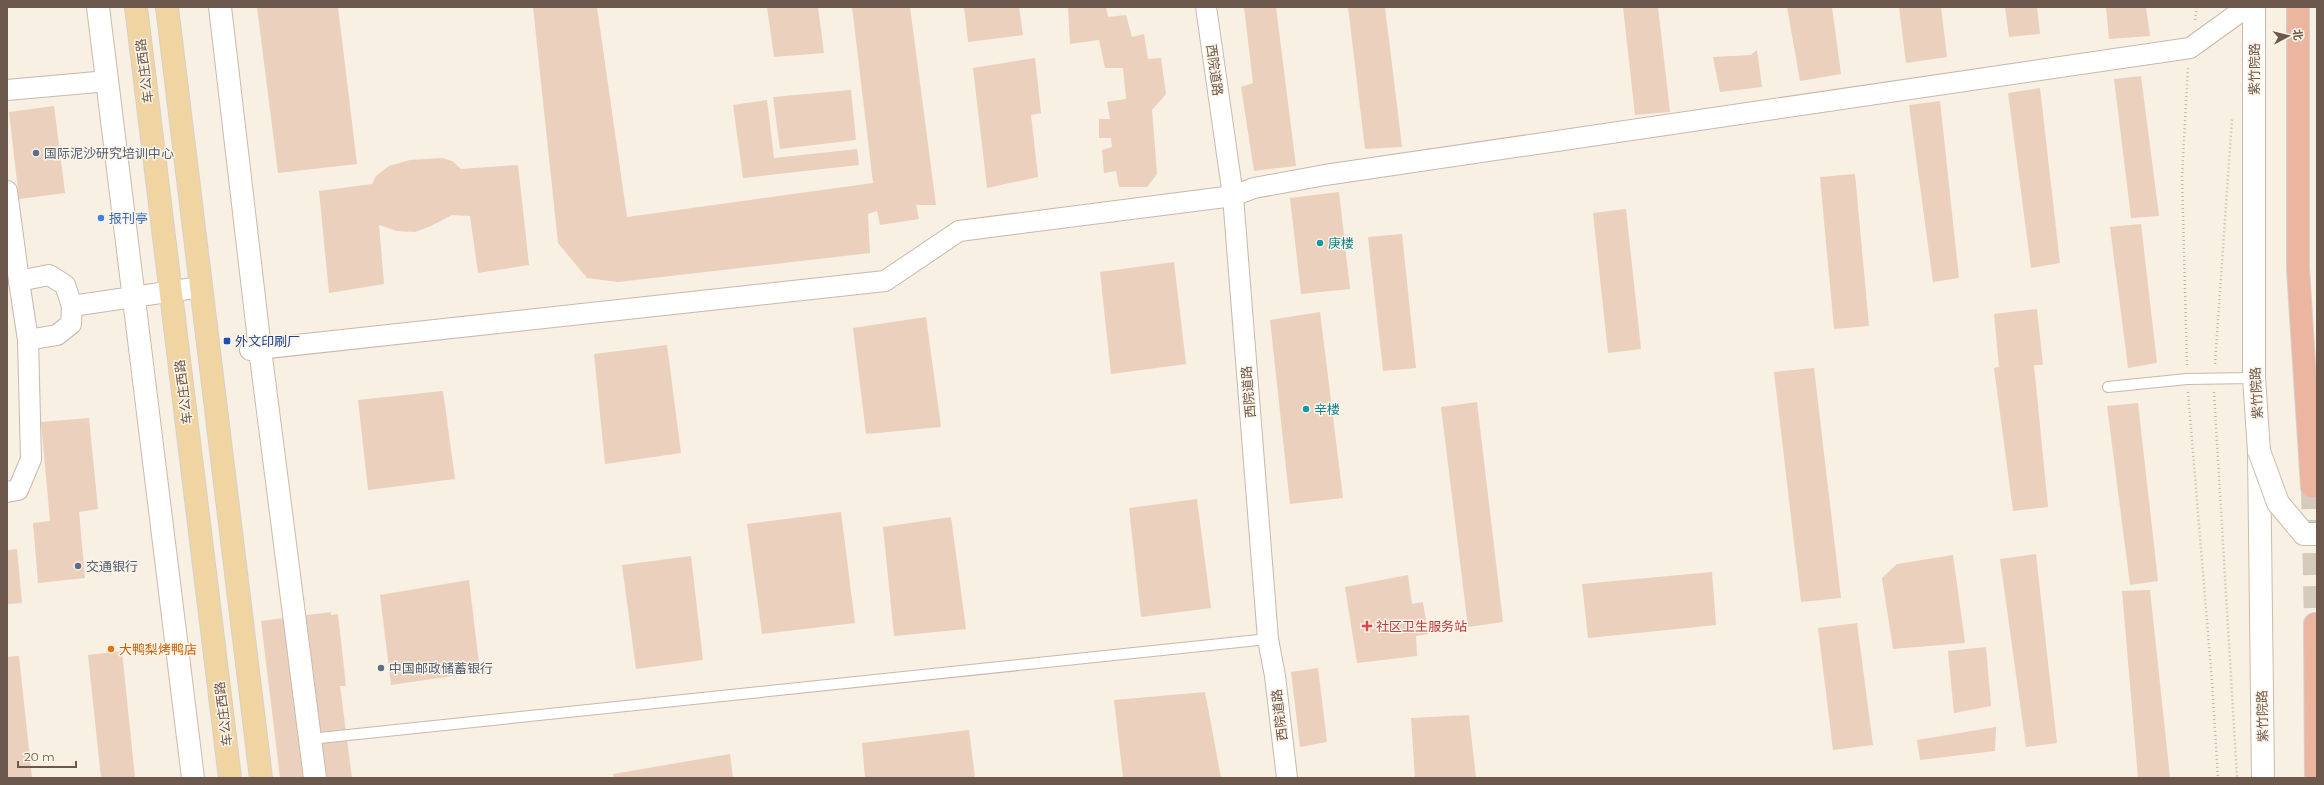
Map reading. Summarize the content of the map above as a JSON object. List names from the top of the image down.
{
  "streets": {
    "main road": ["车公庄西路"],
    "street": ["紫竹院路", "西院道路"]
  },
  "places": {
    "other": [
      "国际泥沙研究培训中心",
      "报刊亭",
      "庚楼",
      "辛楼",
      "交通银行",
      "大鸭梨烤鸭店",
      "中国邮政储蓄银行"
    ],
    "transit": ["外文印刷厂"],
    "health": ["社区卫生服务站"]
  },
  "scale_bar": "20 m",
  "north": "right"
}
